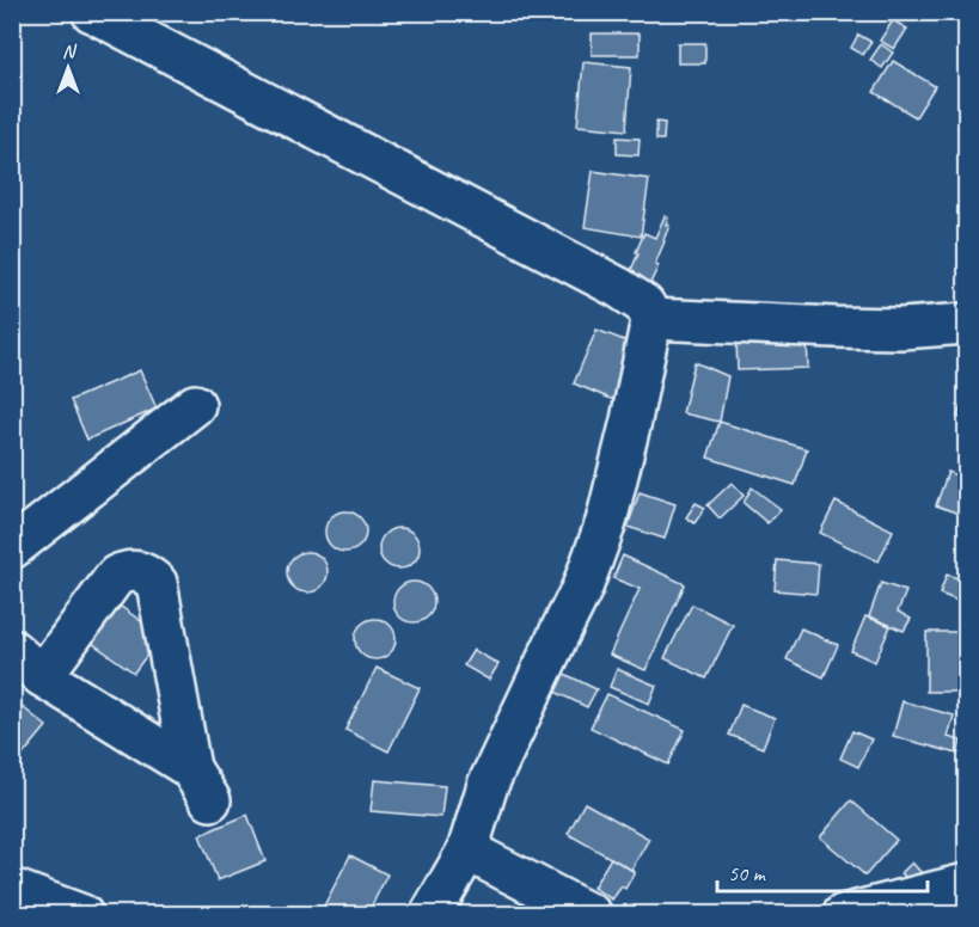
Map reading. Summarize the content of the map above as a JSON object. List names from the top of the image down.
{
  "scale_bar": "50 m",
  "north": "top"
}
